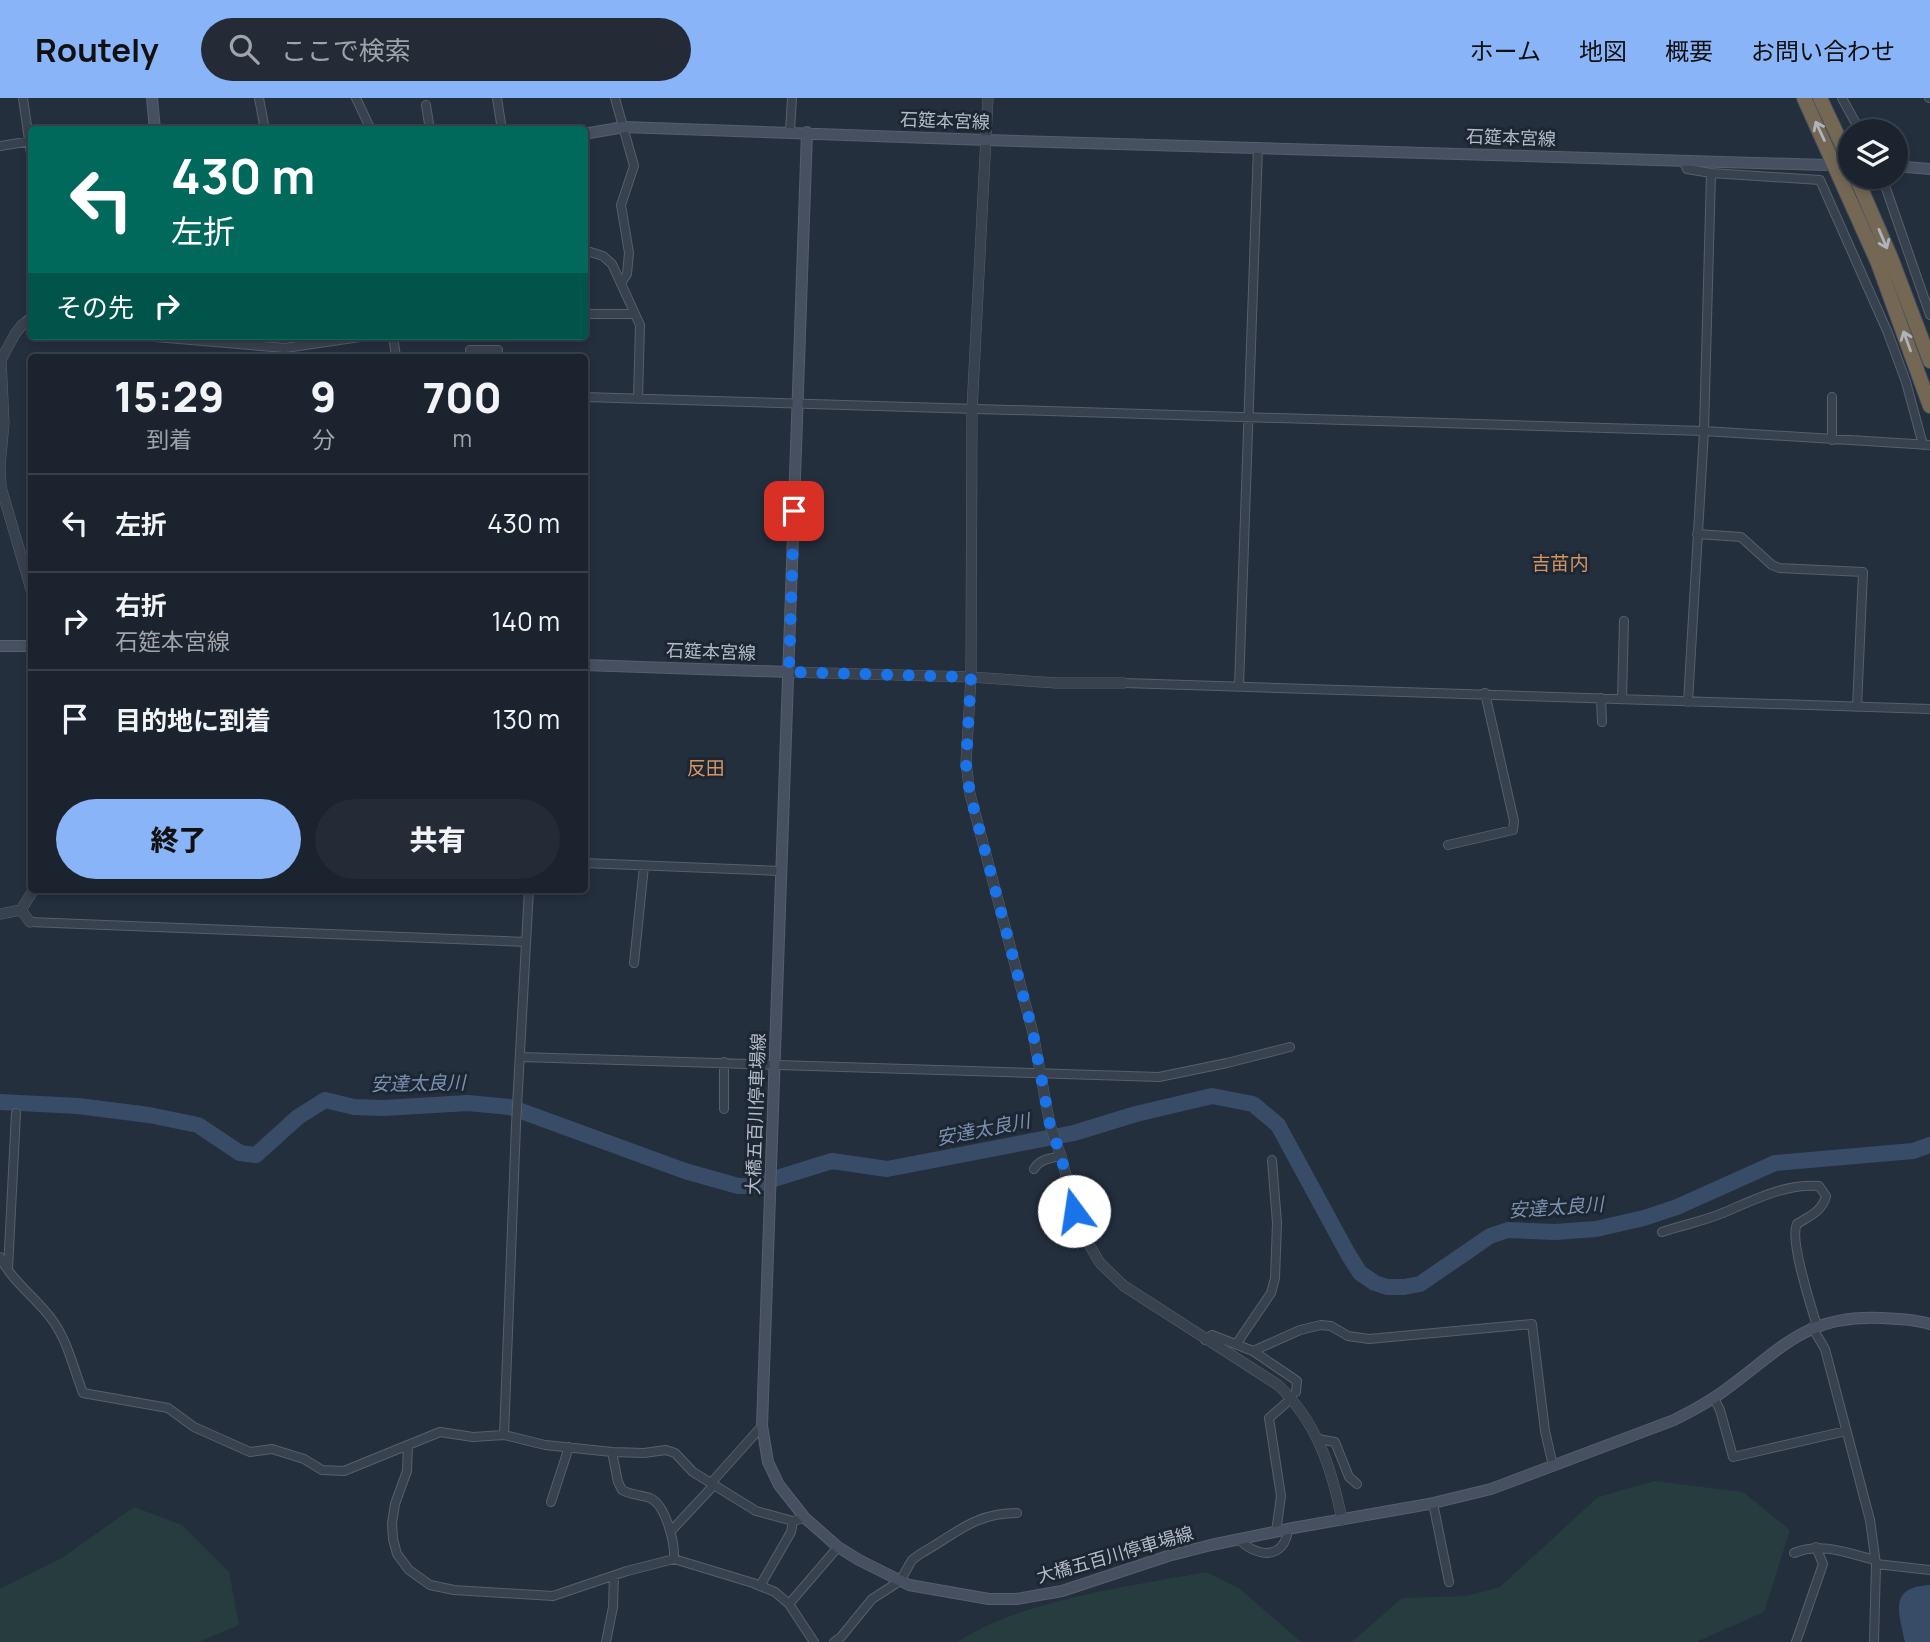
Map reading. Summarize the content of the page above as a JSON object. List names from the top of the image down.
{
  "streets": {
    "main road": ["石筵本宮線", "大橋五百川停車場線"]
  },
  "crossings": [
    ["石筵本宮線", "大橋五百川停車場線"]
  ],
  "districts": ["吉苗内", "反田"],
  "water": ["安達太良川"],
  "page": {
    "header": "Routely",
    "search": "ここで検索",
    "nav": [
      "ホーム",
      "地図",
      "概要",
      "お問い合わせ"
    ],
    "turn": ["430 m", "左折"],
    "then": "その先",
    "eta": [
      "15:29",
      "到着",
      "9",
      "分",
      "700",
      "m"
    ],
    "list": [
      {
        "name": "左折",
        "value": "430 m"
      },
      {
        "name": "右折",
        "note": "石筵本宮線",
        "value": "140 m"
      },
      {
        "name": "目的地に到着",
        "value": "130 m"
      }
    ],
    "buttons": ["終了", "共有"]
  }
}
